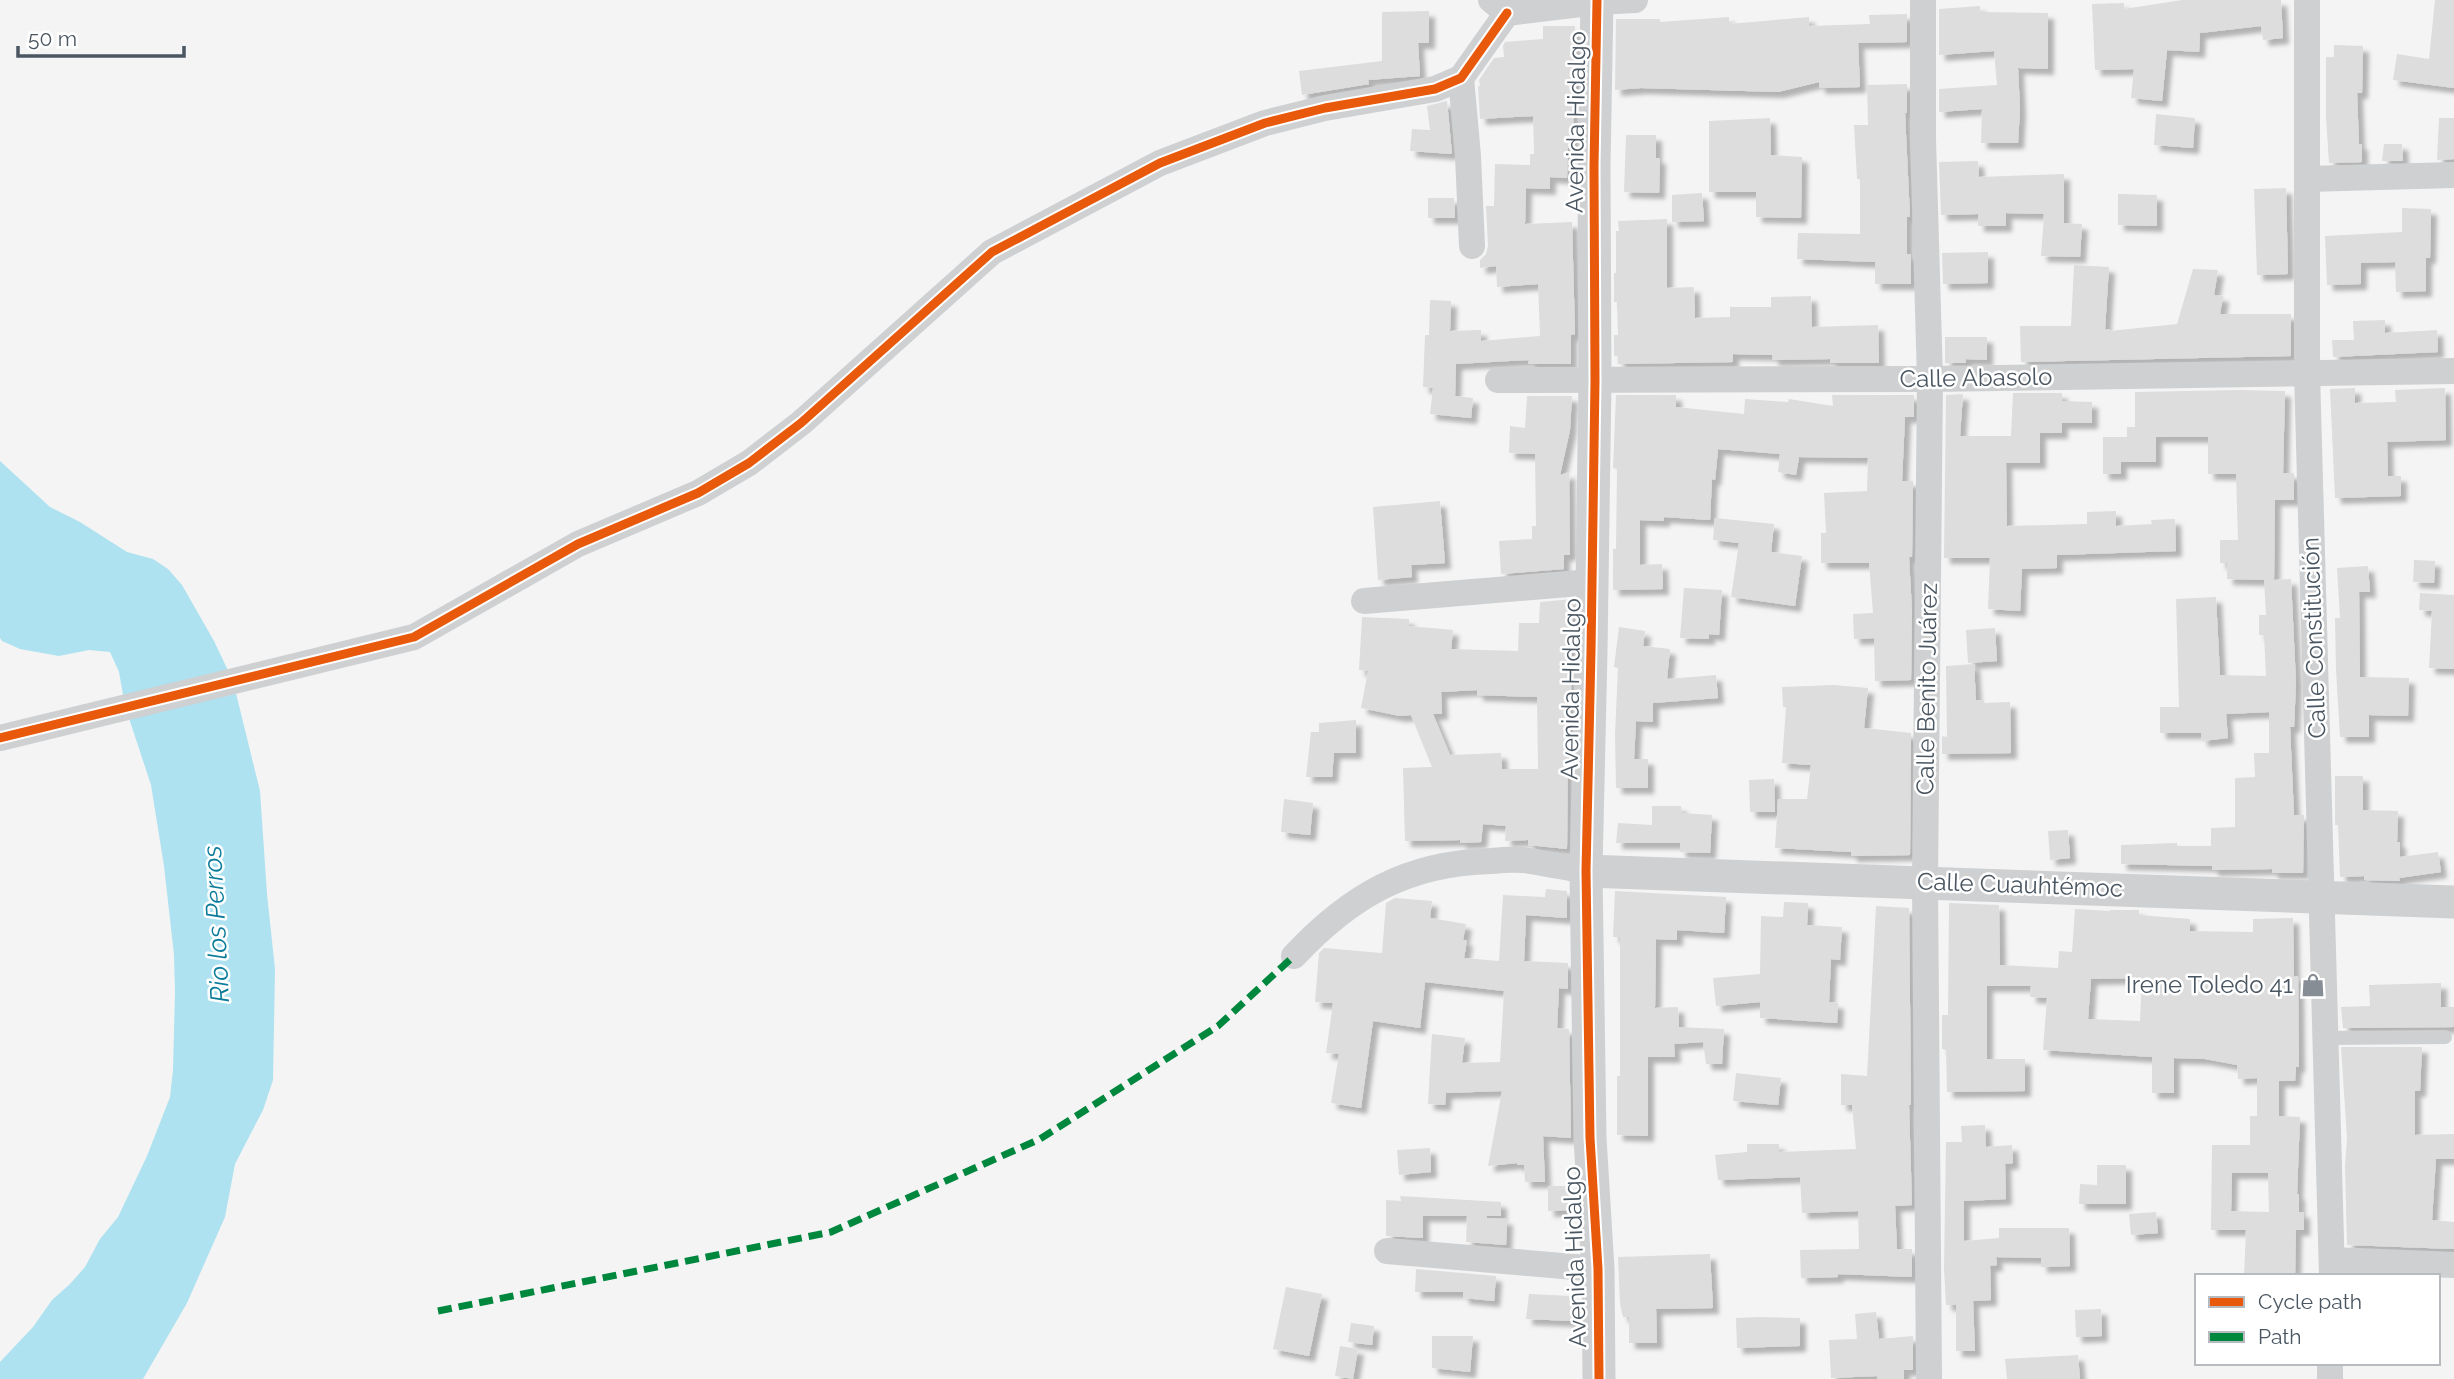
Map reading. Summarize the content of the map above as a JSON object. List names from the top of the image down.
{
  "streets": {
    "street": [
      "Avenida Hidalgo",
      "Calle Abasolo",
      "Calle Constitución",
      "Calle Benito Juárez",
      "Calle Cuauhtémoc"
    ]
  },
  "crossings": [
    ["Avenida Hidalgo", "Calle Abasolo"],
    ["Avenida Hidalgo", "Calle Cuauhtémoc"],
    ["Calle Abasolo", "Calle Constitución"],
    ["Calle Abasolo", "Calle Benito Juárez"],
    ["Calle Constitución", "Calle Cuauhtémoc"],
    ["Calle Benito Juárez", "Calle Cuauhtémoc"]
  ],
  "water": ["Rio los Perros"],
  "places": {
    "shop": ["Irene Toledo 41"]
  },
  "legend": ["Cycle path", "Path"],
  "scale_bar": "50 m"
}
